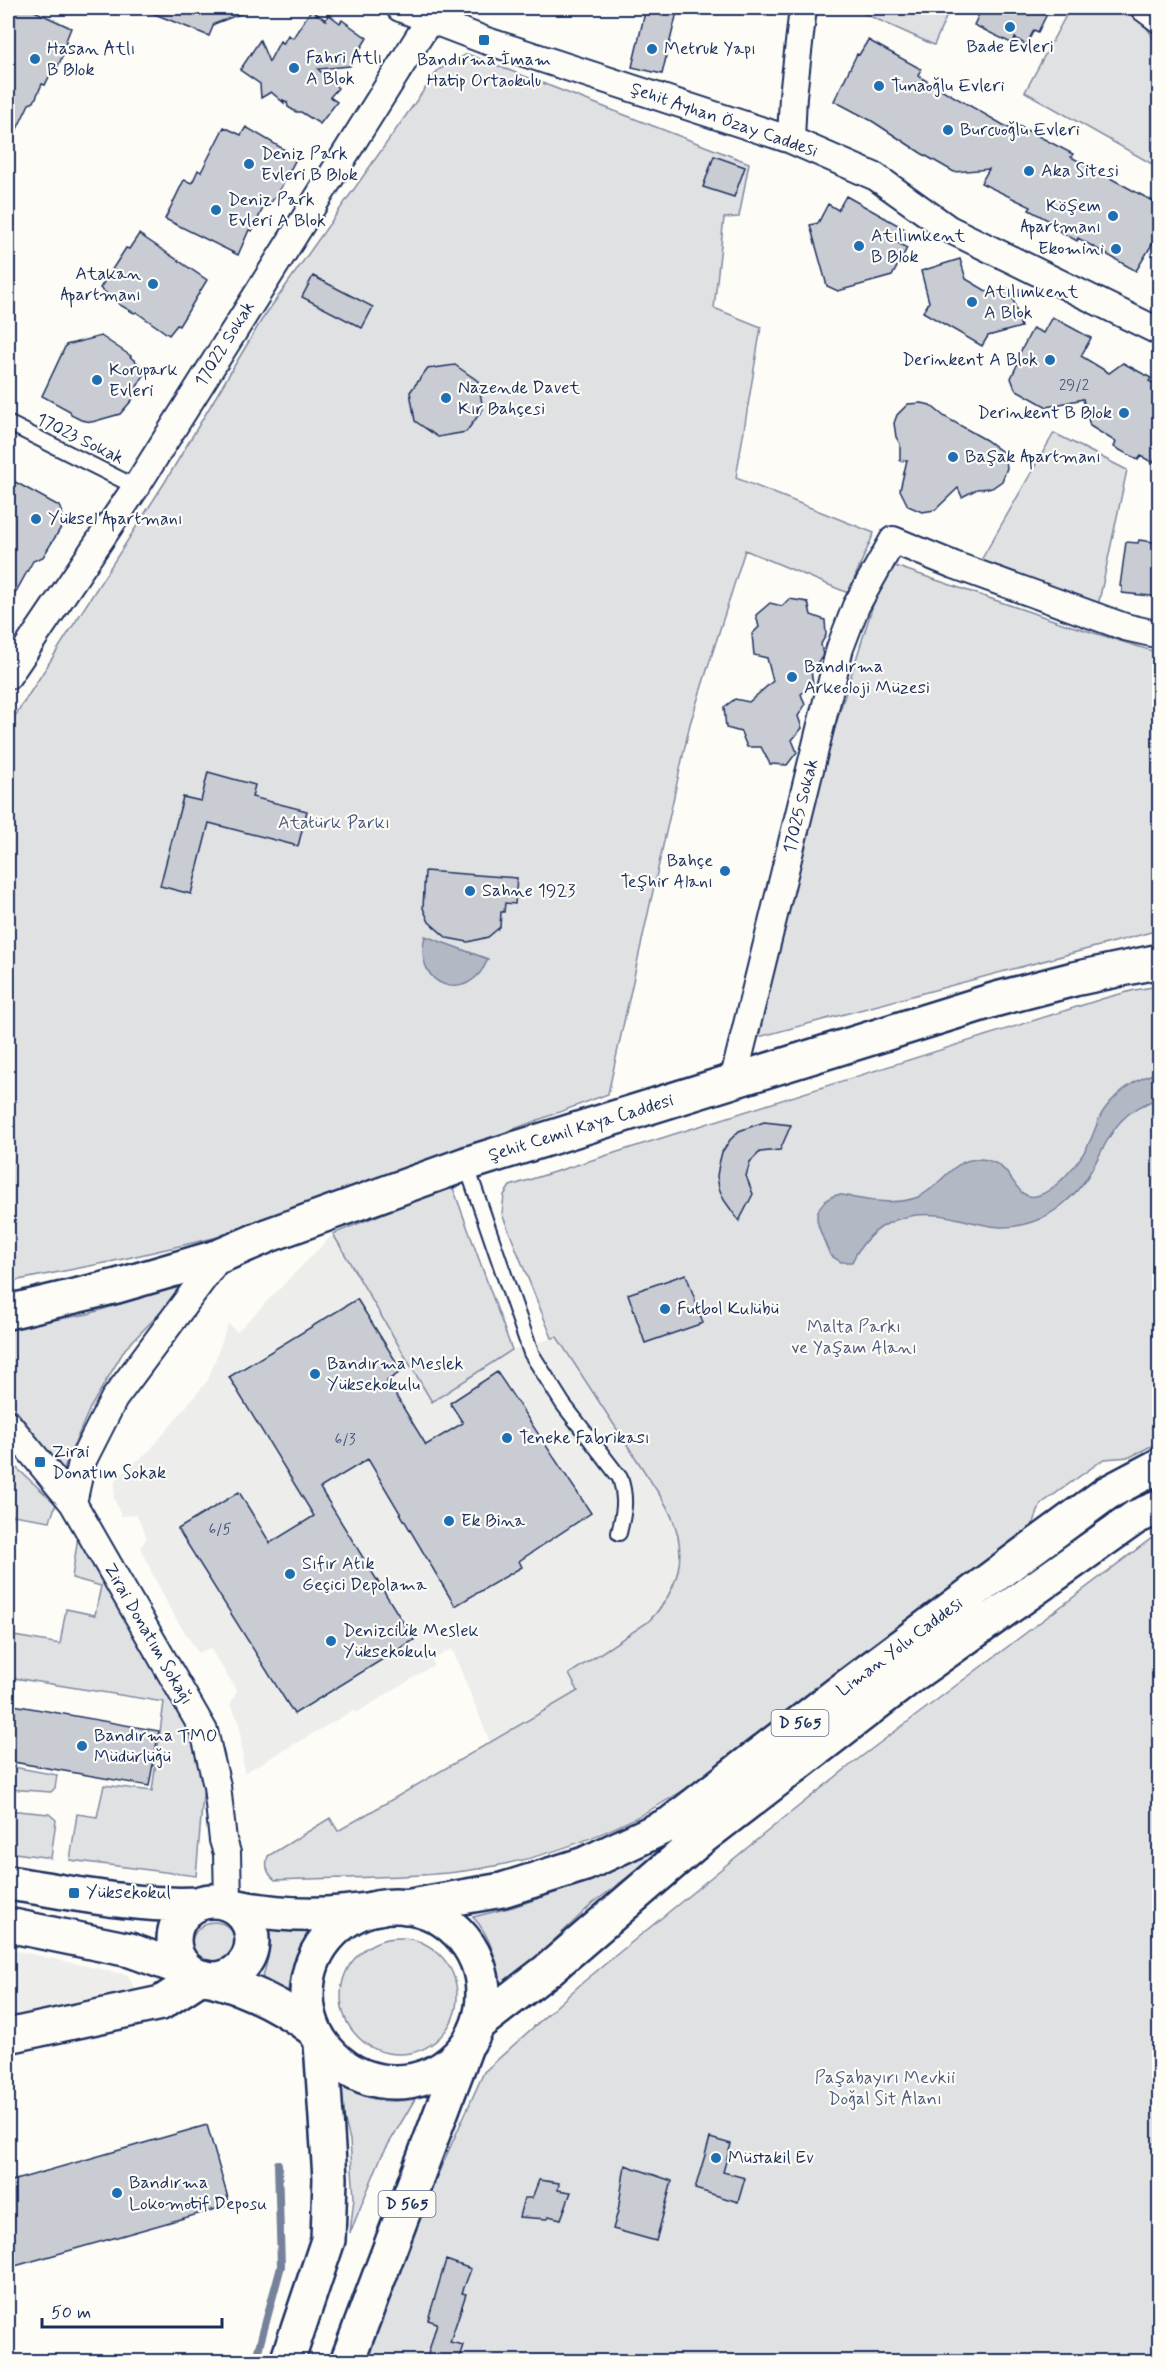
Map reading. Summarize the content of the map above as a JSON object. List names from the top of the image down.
{
  "streets": {
    "main road": ["Şehit Cemil Kaya Caddesi", "Liman Yolu Caddesi", "D 565"],
    "street": [
      "Şehit Ayhan Özay Caddesi",
      "17022 Sokak",
      "17025 Sokak",
      "Zirai Donatım Sokağı"
    ],
    "lane": ["17023 Sokak"]
  },
  "crossings": [
    ["Şehit Ayhan Özay Caddesi", "17022 Sokak"],
    ["17022 Sokak", "17023 Sokak"],
    ["17025 Sokak", "Şehit Cemil Kaya Caddesi"],
    ["Liman Yolu Caddesi", "D 565"]
  ],
  "parks": ["Atatürk Parkı", "Malta Parkı ve Yaşam Alanı", "Paşabayırı Mevkii Doğal Sit Alanı"],
  "places": {
    "other": [
      "Bade Evleri",
      "Metruk Yapı",
      "Hasan Atlı B Blok",
      "Fahri Atlı A Blok",
      "Tunaoğlu Evleri",
      "Burcuoğlu Evleri",
      "Deniz Park Evleri B Blok",
      "Aka Sitesi",
      "Deniz Park Evleri A Blok",
      "Köşem Apartmanı",
      "Atılımkent B Blok",
      "Ekomini",
      "Atakan Apartmanı",
      "Atılımkent A Blok",
      "Derinkent A Blok",
      "Korupark Evleri",
      "Nazende Davet Kır Bahçesi",
      "Derinkent B Blok",
      "Başak Apartmanı",
      "Yüksel Apartmanı",
      "Bandırma Arkeoloji Müzesi",
      "Bahçe Teşhir Alanı",
      "Sahne 1923",
      "Futbol Kulübü",
      "Bandırma Meslek Yüksekokulu",
      "Teneke Fabrikası",
      "Ek Bina",
      "Sıfır Atık Geçici Depolama",
      "Denizcilik Meslek Yüksekokulu",
      "Bandırma TMO Müdürlüğü",
      "Müstakil Ev",
      "Bandırma Lokomotif Deposu"
    ],
    "transit": ["Bandırma İmam Hatip Ortaokulu", "Zirai Donatım Sokak", "Yüksekokul"]
  },
  "house_numbers": ["29/2", "6/3", "6/5"],
  "scale_bar": "50 m"
}
